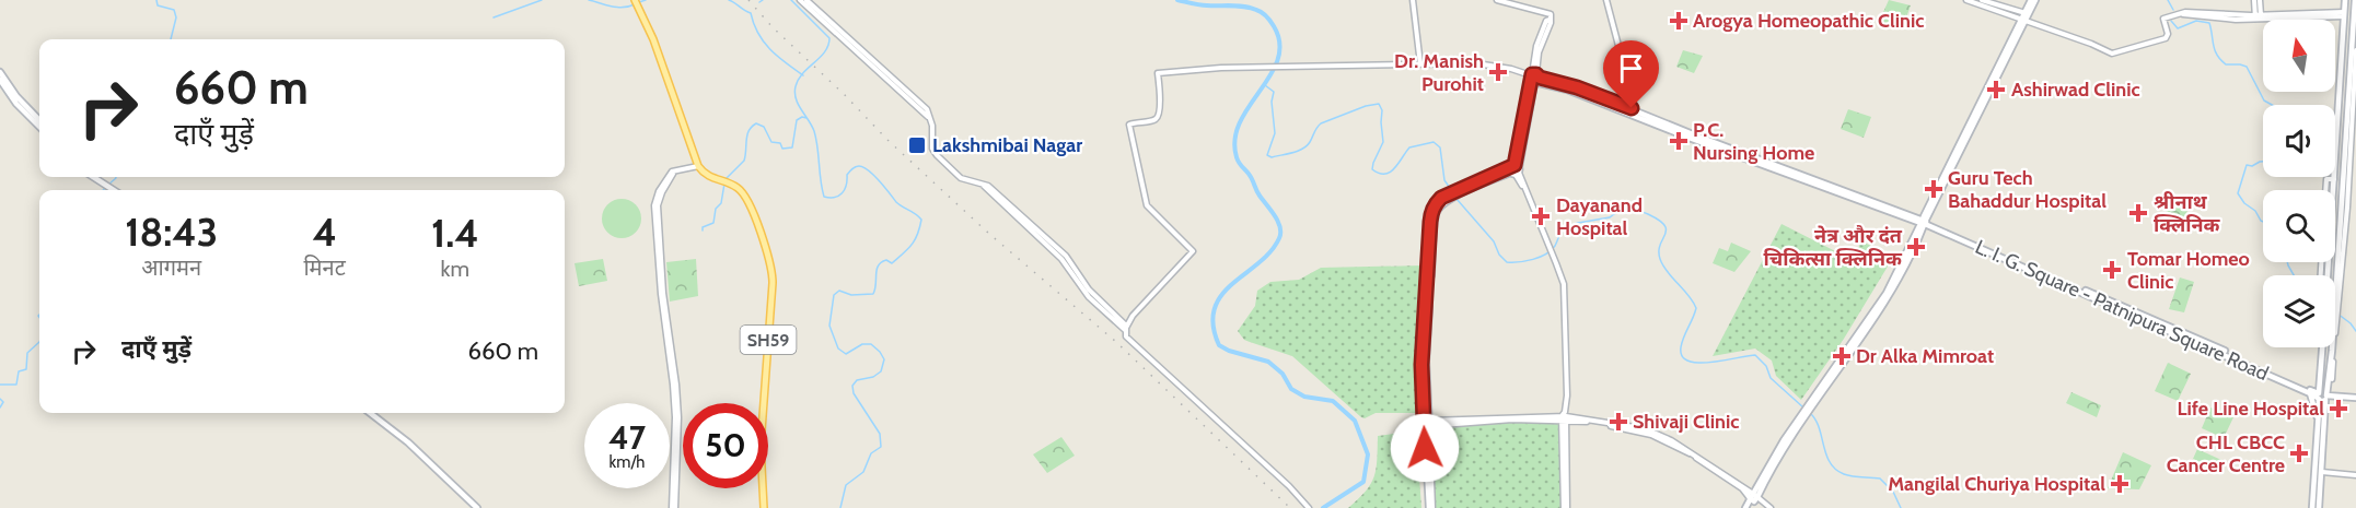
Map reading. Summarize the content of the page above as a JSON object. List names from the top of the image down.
{
  "streets": {
    "main road": ["L. I. G. Square - Patnipura Square Road", "SH59"]
  },
  "places": {
    "health": [
      "Arogya Homeopathic Clinic",
      "Dr. Manish Purohit",
      "Ashirwad Clinic",
      "P.C. Nursing Home",
      "Guru Tech Bahaddur Hospital",
      "श्रीनाथ क्लिनिक",
      "Dayanand Hospital",
      "नेत्र और दंत चिकित्सा क्लिनिक",
      "Tomar Homeo Clinic",
      "Dr Alka Mimroat",
      "Life Line Hospital",
      "Shivaji Clinic",
      "CHL CBCC Cancer Centre",
      "Mangilal Churiya Hospital"
    ],
    "transit": ["Lakshmibai Nagar"]
  },
  "north": "top",
  "page": {
    "turn": ["660 m", "दाएँ मुड़ें"],
    "eta": [
      "18:43",
      "आगमन",
      "4",
      "मिनट",
      "1.4",
      "km"
    ],
    "list": [
      {
        "name": "दाएँ मुड़ें",
        "value": "660 m"
      }
    ],
    "speed": "47 km/h",
    "limit": "50"
  }
}
